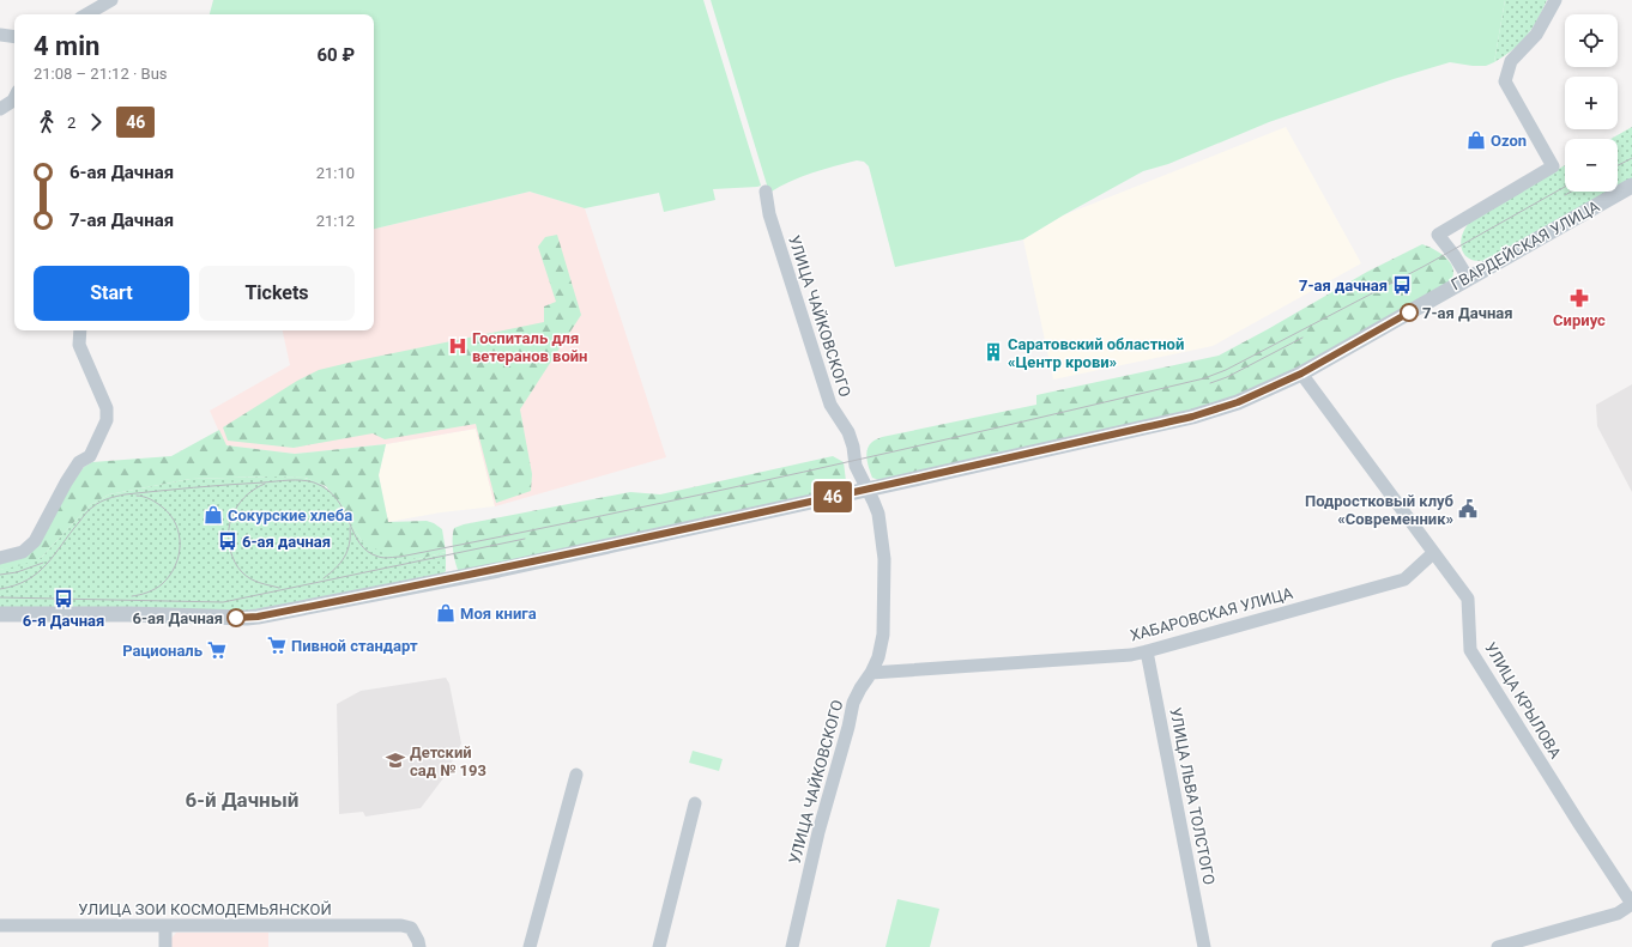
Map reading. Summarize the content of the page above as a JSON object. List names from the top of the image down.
{
  "streets": {
    "street": [
      "ГВАРДЕЙСКАЯ УЛИЦА",
      "УЛИЦА ЧАЙКОВСКОГО",
      "ХАБАРОВСКАЯ УЛИЦА",
      "УЛИЦА КРЫЛОВА",
      "УЛИЦА ЛЬВА ТОЛСТОГО",
      "УЛИЦА ЗОИ КОСМОДЕМЬЯНСКОЙ"
    ]
  },
  "crossings": [
    ["ГВАРДЕЙСКАЯ УЛИЦА", "УЛИЦА ЧАЙКОВСКОГО"],
    ["ГВАРДЕЙСКАЯ УЛИЦА", "УЛИЦА КРЫЛОВА"],
    ["УЛИЦА ЧАЙКОВСКОГО", "ХАБАРОВСКАЯ УЛИЦА"],
    ["ХАБАРОВСКАЯ УЛИЦА", "УЛИЦА КРЫЛОВА"],
    ["ХАБАРОВСКАЯ УЛИЦА", "УЛИЦА ЛЬВА ТОЛСТОГО"]
  ],
  "districts": ["6-й Дачный"],
  "places": {
    "shop": ["Ozon", "Сокурские хлеба", "Моя книга"],
    "bus stop": ["7-ая дачная", "6-ая дачная", "6-я Дачная"],
    "pharmacy": ["Сириус"],
    "other": ["7-ая Дачная", "6-ая Дачная"],
    "hospital": ["Госпиталь для ветеранов войн"],
    "building": ["Саратовский областной «Центр крови»"],
    "public building": ["Подростковый клуб «Современник»"],
    "supermarket": ["Пивной стандарт", "Рациональ"],
    "school or university": ["Детский сад № 193"]
  },
  "lines": ["bus line 46"],
  "page": {
    "on_map": "46",
    "map_buttons": ["+", "−"],
    "heading": ["4 min", "21:08 – 21:12 · Bus", "60 ₽"],
    "legs": ["2", "46"],
    "list": [
      {
        "name": "6-ая Дачная",
        "value": "21:10"
      },
      {
        "name": "7-ая Дачная",
        "value": "21:12"
      }
    ],
    "buttons": ["Start", "Tickets"]
  }
}
